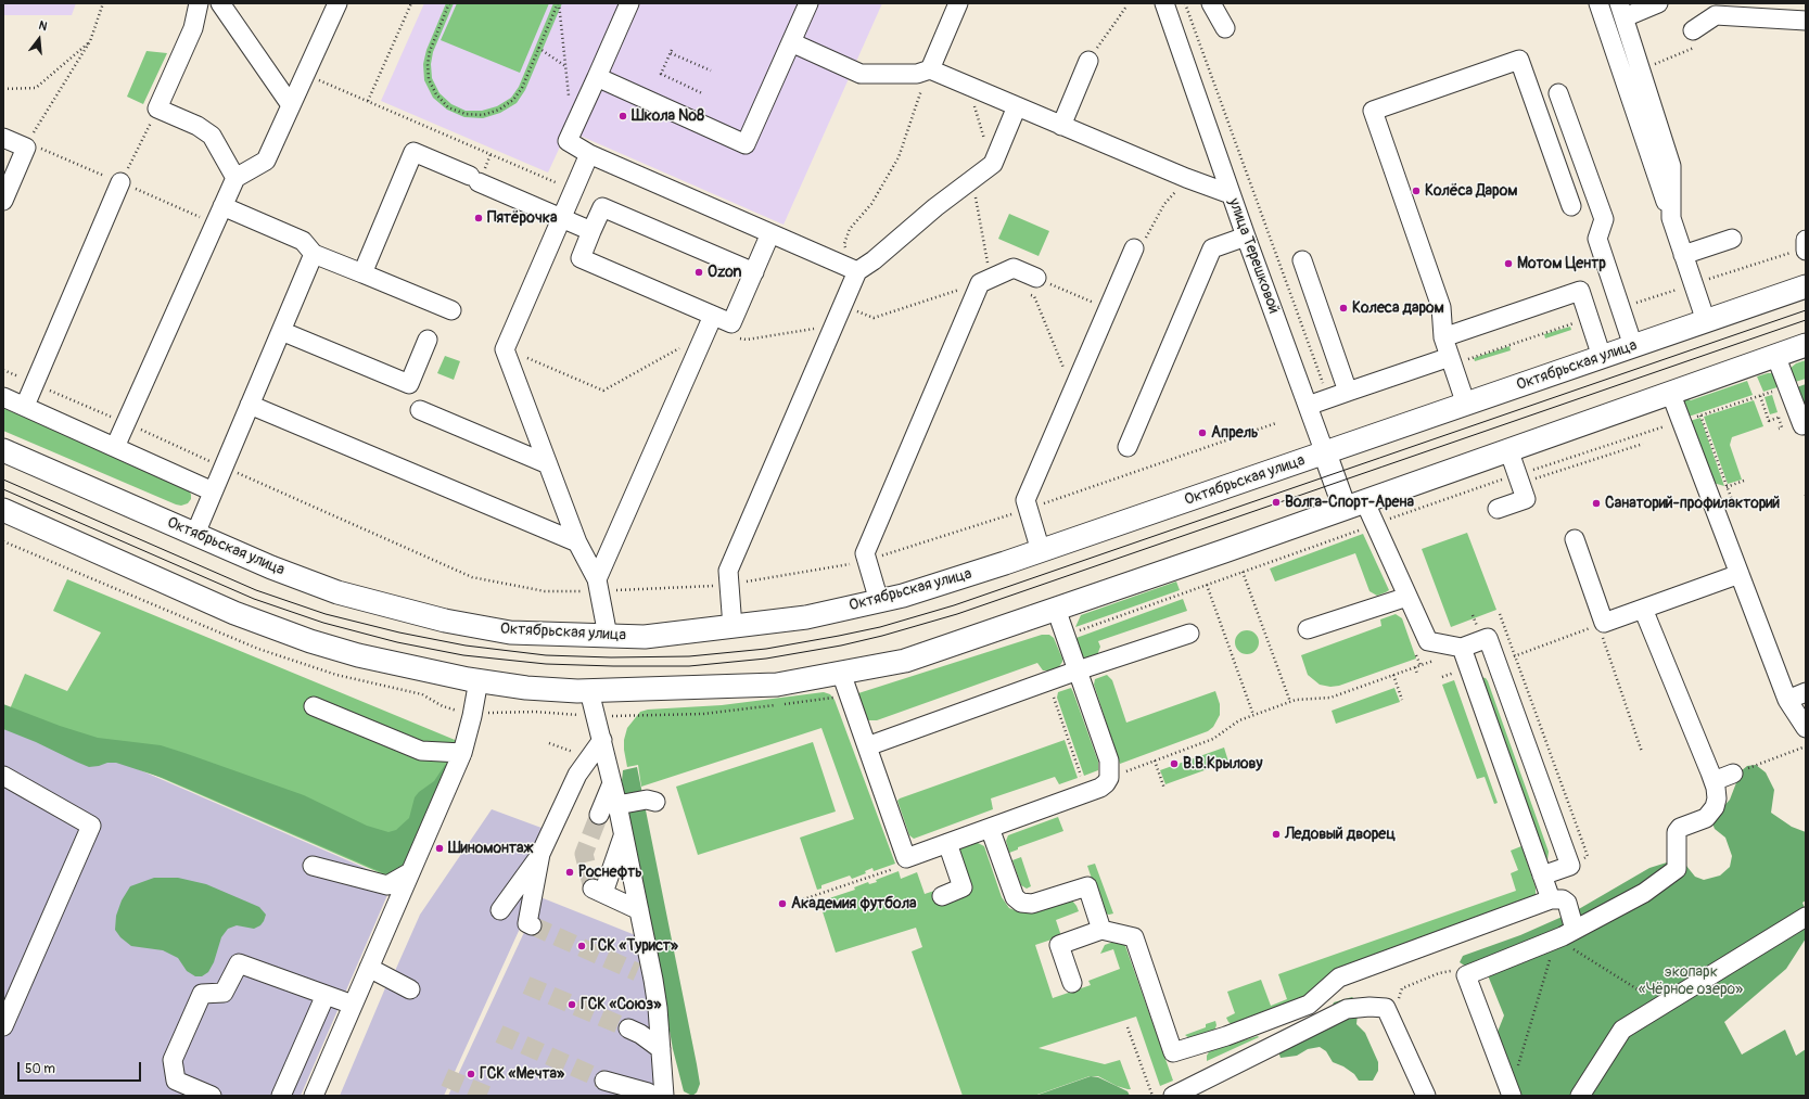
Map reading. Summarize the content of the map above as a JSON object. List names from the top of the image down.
{
  "streets": {
    "main road": ["улица Терешковой", "Октябрьская улица"]
  },
  "crossings": [
    ["улица Терешковой", "Октябрьская улица"]
  ],
  "parks": ["экопарк «Чёрное озеро»"],
  "places": [
    "Школа №8",
    "Колёса Даром",
    "Пятёрочка",
    "Мотом Центр",
    "Ozon",
    "Колеса даром",
    "Апрель",
    "Волга-Спорт-Арена",
    "Санаторий-профилакторий",
    "В.В.Крылову",
    "Ледовый дворец",
    "Шиномонтаж",
    "Роснефть",
    "Академия футбола",
    "ГСК «Турист»",
    "ГСК «Союз»",
    "ГСК «Мечта»"
  ],
  "scale_bar": "50 m",
  "north": "top"
}
